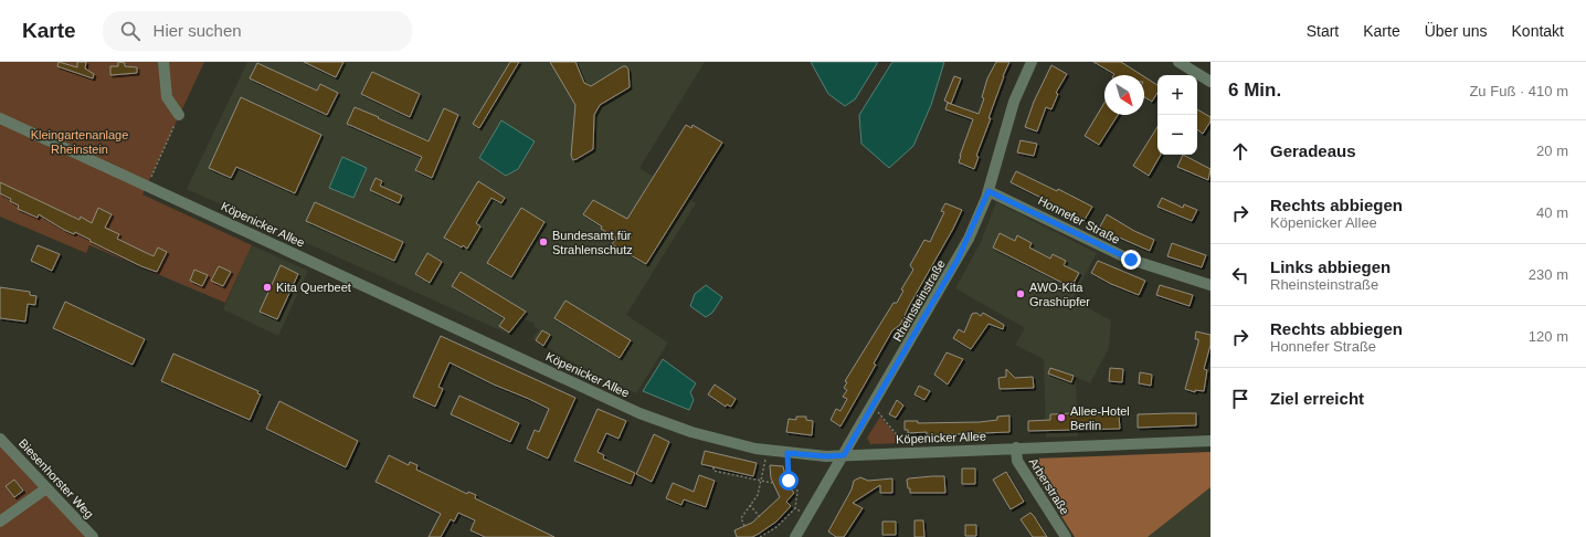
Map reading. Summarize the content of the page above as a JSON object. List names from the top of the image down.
{
  "streets": {
    "street": [
      "Honnefer Straße",
      "Köpenicker Allee",
      "Rheinsteinstraße",
      "Biesenhorster Weg",
      "Arberstraße"
    ]
  },
  "crossings": [
    ["Honnefer Straße", "Rheinsteinstraße"],
    ["Köpenicker Allee", "Rheinsteinstraße"],
    ["Köpenicker Allee", "Arberstraße"]
  ],
  "parks": ["Kleingartenanlage Rheinstein"],
  "places": [
    "Bundesamt für Strahlenschutz",
    "Kita Querbeet",
    "AWO-Kita Grashüpfer",
    "Allee-Hotel Berlin"
  ],
  "north": "bottom right",
  "page": {
    "header": "Karte",
    "search": "Hier suchen",
    "nav": [
      "Start",
      "Karte",
      "Über uns",
      "Kontakt"
    ],
    "heading": ["6 Min.", "Zu Fuß · 410 m"],
    "map_buttons": ["+", "−"],
    "list": [
      ["Geradeaus", "20 m"],
      ["Rechts abbiegen", "Köpenicker Allee", "40 m"],
      ["Links abbiegen", "Rheinsteinstraße", "230 m"],
      ["Rechts abbiegen", "Honnefer Straße", "120 m"],
      "Ziel erreicht"
    ]
  }
}
